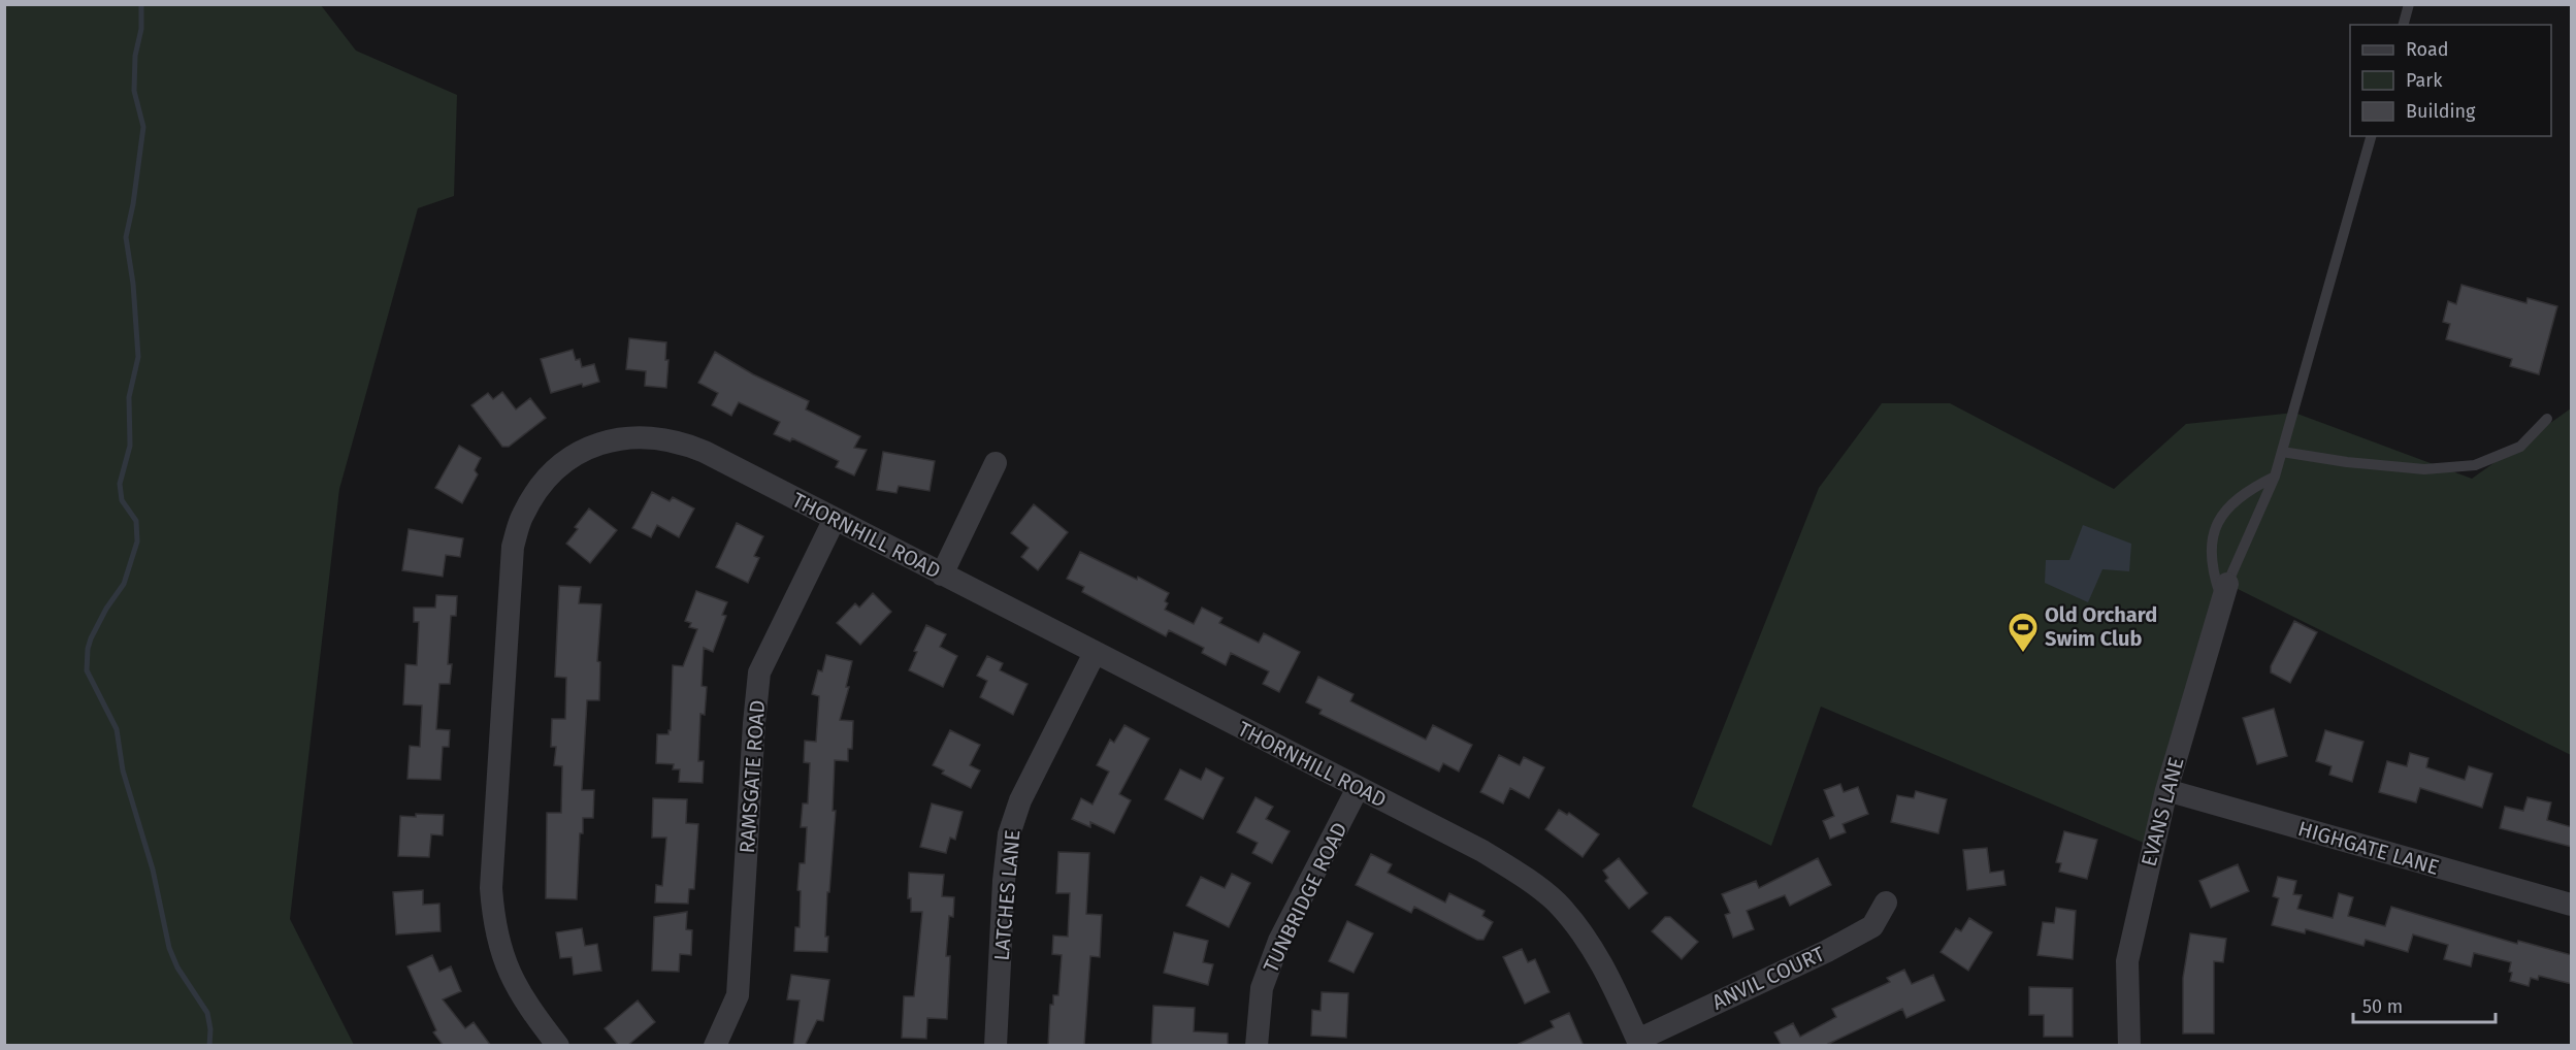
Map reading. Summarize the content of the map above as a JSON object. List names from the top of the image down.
{
  "streets": {
    "street": [
      "THORNHILL ROAD",
      "RAMSGATE ROAD",
      "EVANS LANE",
      "HIGHGATE LANE",
      "LATCHES LANE",
      "TUNBRIDGE ROAD",
      "ANVIL COURT"
    ]
  },
  "crossings": [
    ["THORNHILL ROAD", "RAMSGATE ROAD"],
    ["THORNHILL ROAD", "LATCHES LANE"],
    ["THORNHILL ROAD", "TUNBRIDGE ROAD"],
    ["THORNHILL ROAD", "ANVIL COURT"],
    ["EVANS LANE", "HIGHGATE LANE"]
  ],
  "places": {
    "sports": ["Old Orchard Swim Club"]
  },
  "legend": ["Road", "Park", "Building"],
  "scale_bar": "50 m"
}
